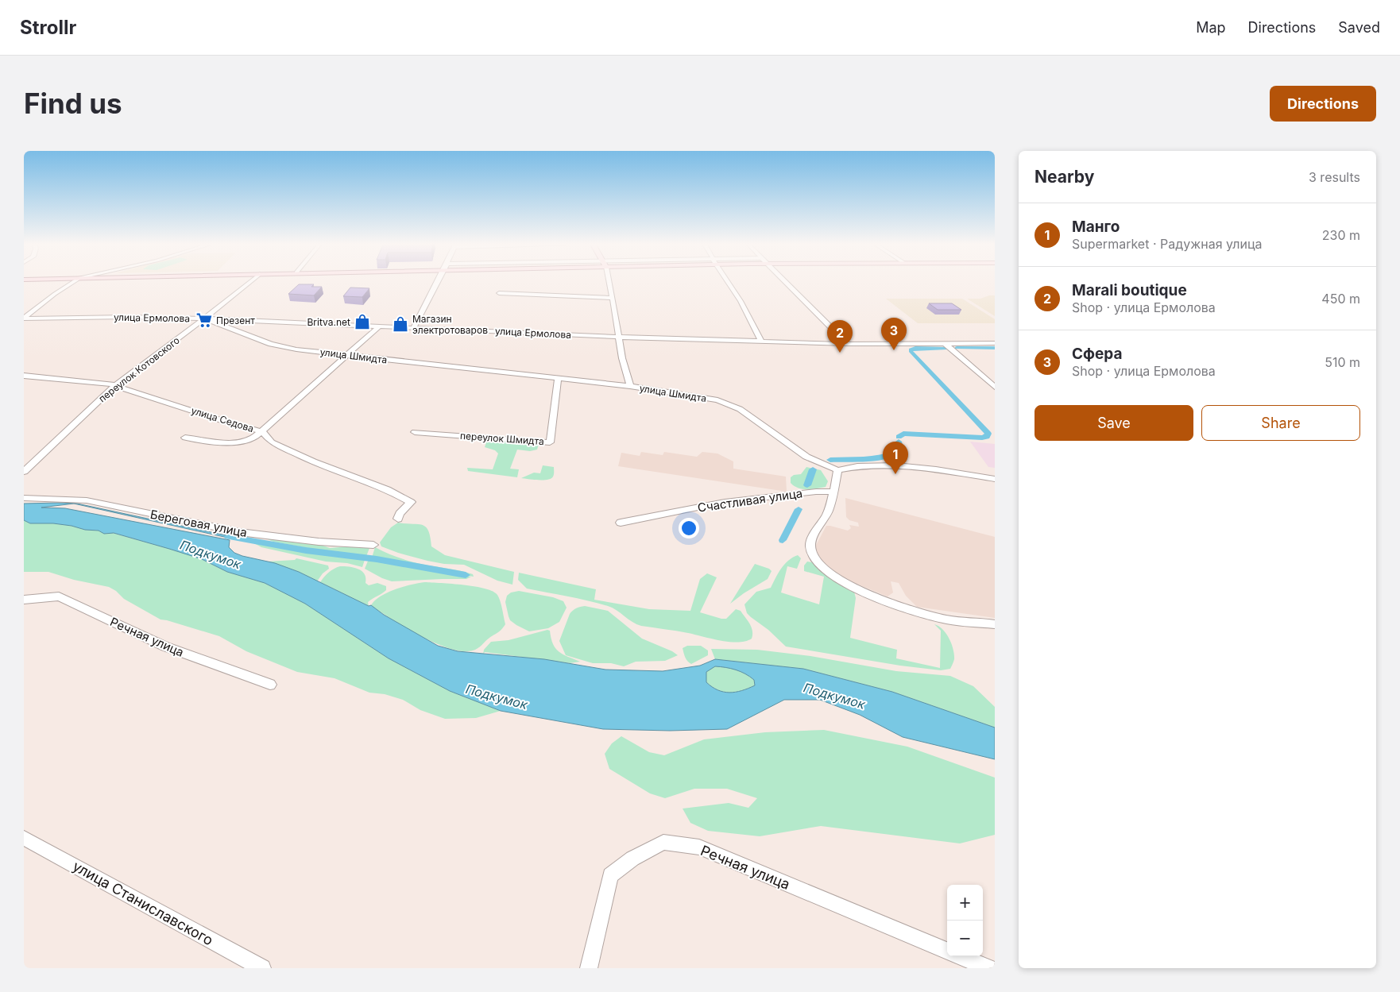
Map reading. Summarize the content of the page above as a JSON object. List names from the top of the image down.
{
  "streets": {
    "street": [
      "улица Ермолова",
      "улица Шмидта",
      "переулок Котовского",
      "улица Седова",
      "переулок Шмидта",
      "Счастливая улица",
      "Береговая улица",
      "Речная улица",
      "улица Станиславского"
    ]
  },
  "crossings": [
    ["улица Ермолова", "улица Шмидта"],
    ["улица Ермолова", "переулок Котовского"],
    ["улица Шмидта", "переулок Котовского"],
    ["улица Шмидта", "переулок Шмидта"],
    ["переулок Котовского", "улица Седова"]
  ],
  "water": ["Подкумок"],
  "places": {
    "supermarket": ["Презент"],
    "shop": ["Britva.net", "Магазин электротоваров"]
  },
  "page": {
    "header": "Strollr",
    "nav": ["Map", "Directions", "Saved"],
    "buttons": [
      "Directions",
      ["Save", "Share"]
    ],
    "title": "Find us",
    "heading": ["Nearby", "3 results"],
    "list": [
      {
        "mark": "1",
        "name": "Манго",
        "note": "Supermarket · Радужная улица",
        "value": "230 m"
      },
      {
        "mark": "2",
        "name": "Marali boutique",
        "note": "Shop · улица Ермолова",
        "value": "450 m"
      },
      {
        "mark": "3",
        "name": "Сфера",
        "note": "Shop · улица Ермолова",
        "value": "510 m"
      }
    ],
    "pins": ["3", "2", "1"],
    "map_buttons": ["+", "−"]
  }
}
